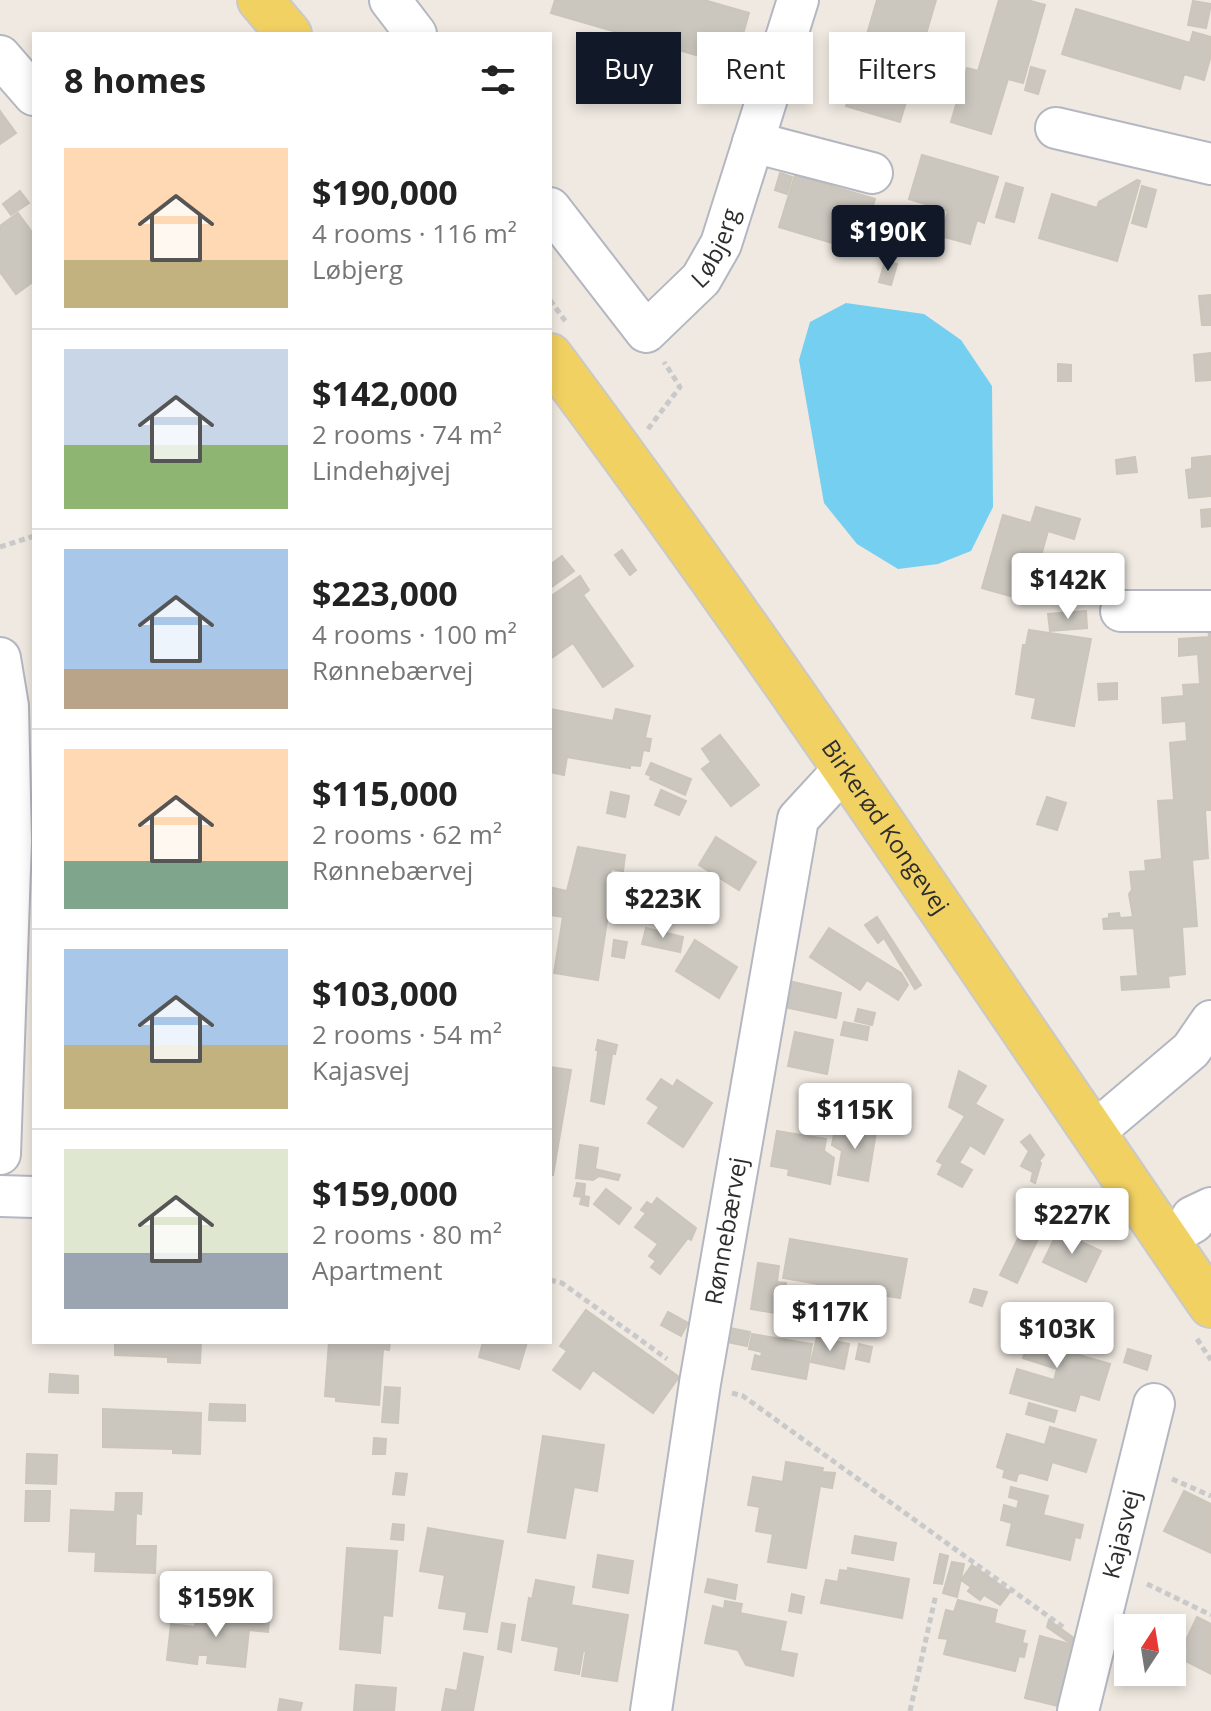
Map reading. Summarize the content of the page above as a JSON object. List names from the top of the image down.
{
  "streets": {
    "main road": ["Birkerød Kongevej"],
    "street": ["Løbjerg", "Rønnebærvej", "Kajasvej"]
  },
  "crossings": [
    ["Birkerød Kongevej", "Rønnebærvej"]
  ],
  "north": "top",
  "page": {
    "chip": ["Buy", "Rent", "Filters"],
    "heading": "8 homes",
    "list": [
      {
        "name": "$190,000",
        "note": "4 rooms · 116 m² · Løbjerg"
      },
      {
        "name": "$142,000",
        "note": "2 rooms · 74 m² · Lindehøjvej"
      },
      {
        "name": "$223,000",
        "note": "4 rooms · 100 m² · Rønnebærvej"
      },
      {
        "name": "$115,000",
        "note": "2 rooms · 62 m² · Rønnebærvej"
      },
      {
        "name": "$103,000",
        "note": "2 rooms · 54 m² · Kajasvej"
      },
      {
        "name": "$159,000",
        "note": "2 rooms · 80 m² · Apartment"
      }
    ],
    "price": [
      "$190K",
      "$142K",
      "$223K",
      "$115K",
      "$227K",
      "$117K",
      "$103K",
      "$159K"
    ]
  }
}
